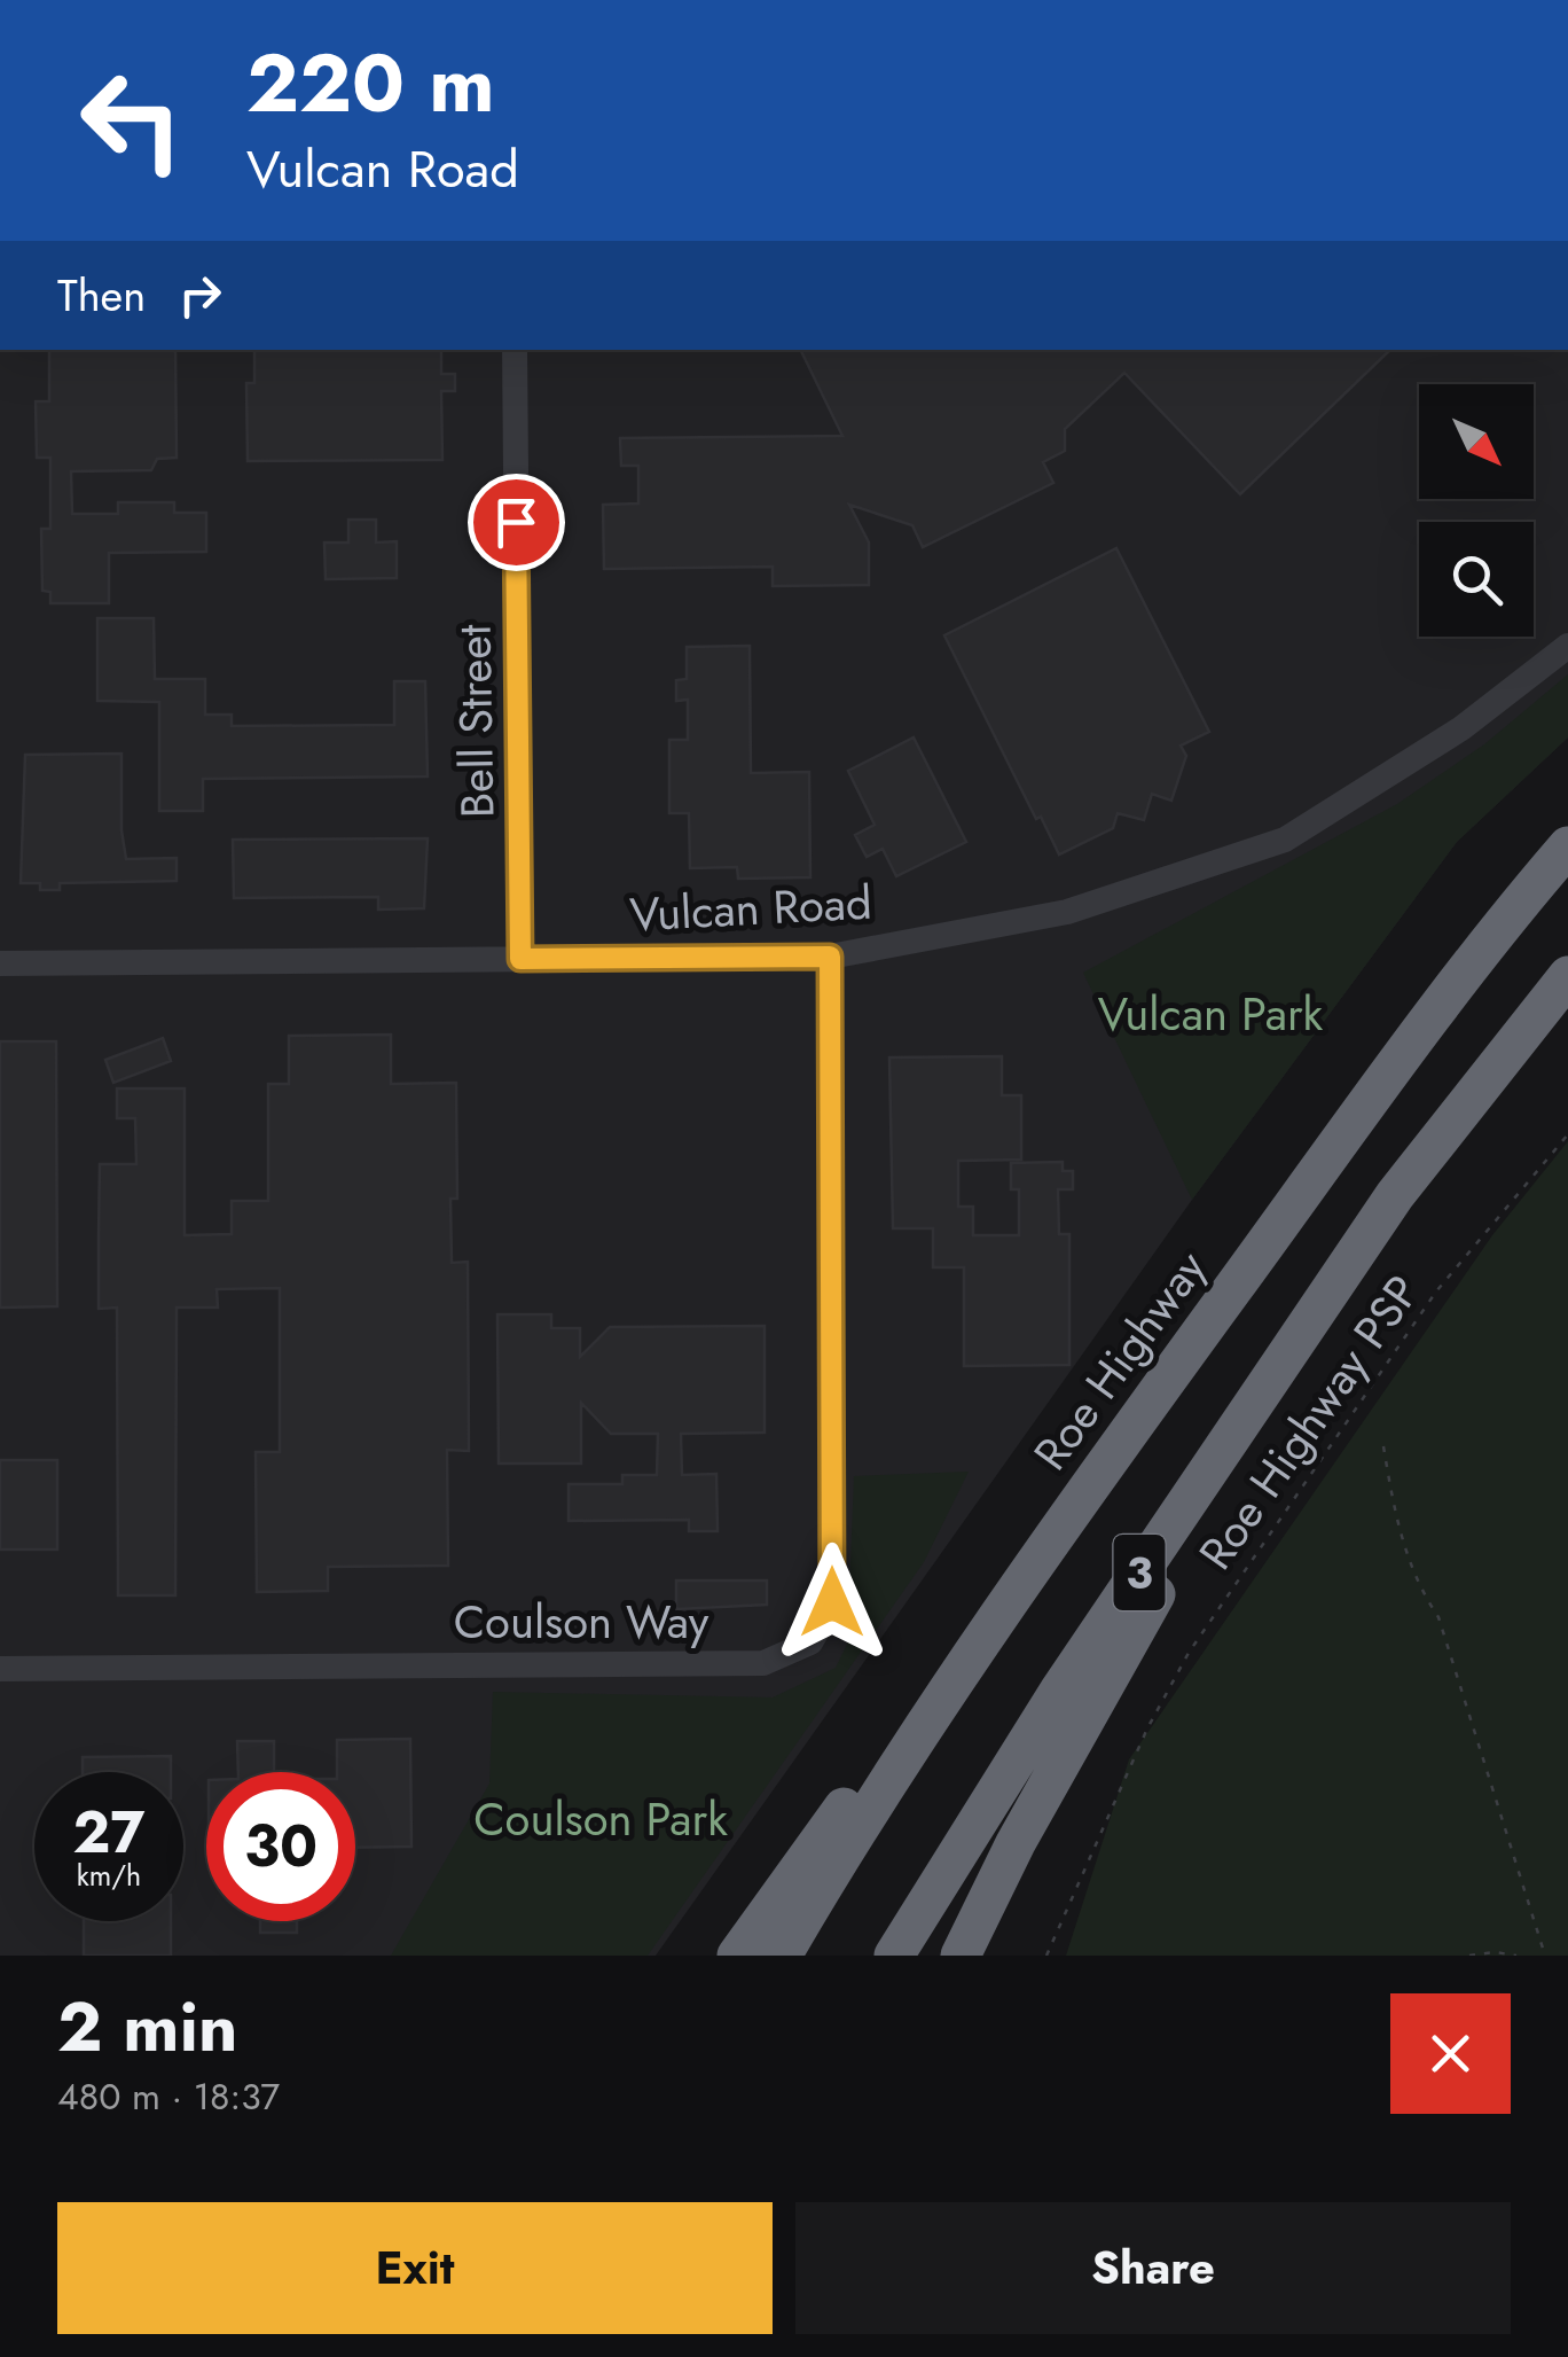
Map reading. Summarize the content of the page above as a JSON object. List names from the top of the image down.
{
  "streets": {
    "highway": ["Roe Highway", "3"],
    "street": ["Bell Street", "Vulcan Road", "Coulson Way"],
    "path": ["Roe Highway PSP"]
  },
  "crossings": [
    ["Bell Street", "Vulcan Road"],
    ["Vulcan Road", "Coulson Way"]
  ],
  "parks": ["Vulcan Park", "Coulson Park"],
  "north": "bottom right",
  "page": {
    "turn": ["220 m", "Vulcan Road"],
    "then": "Then",
    "speed": "27 km/h",
    "limit": "30",
    "heading": ["2 min", "480 m · 18:37"],
    "buttons": ["Exit", "Share"]
  }
}
